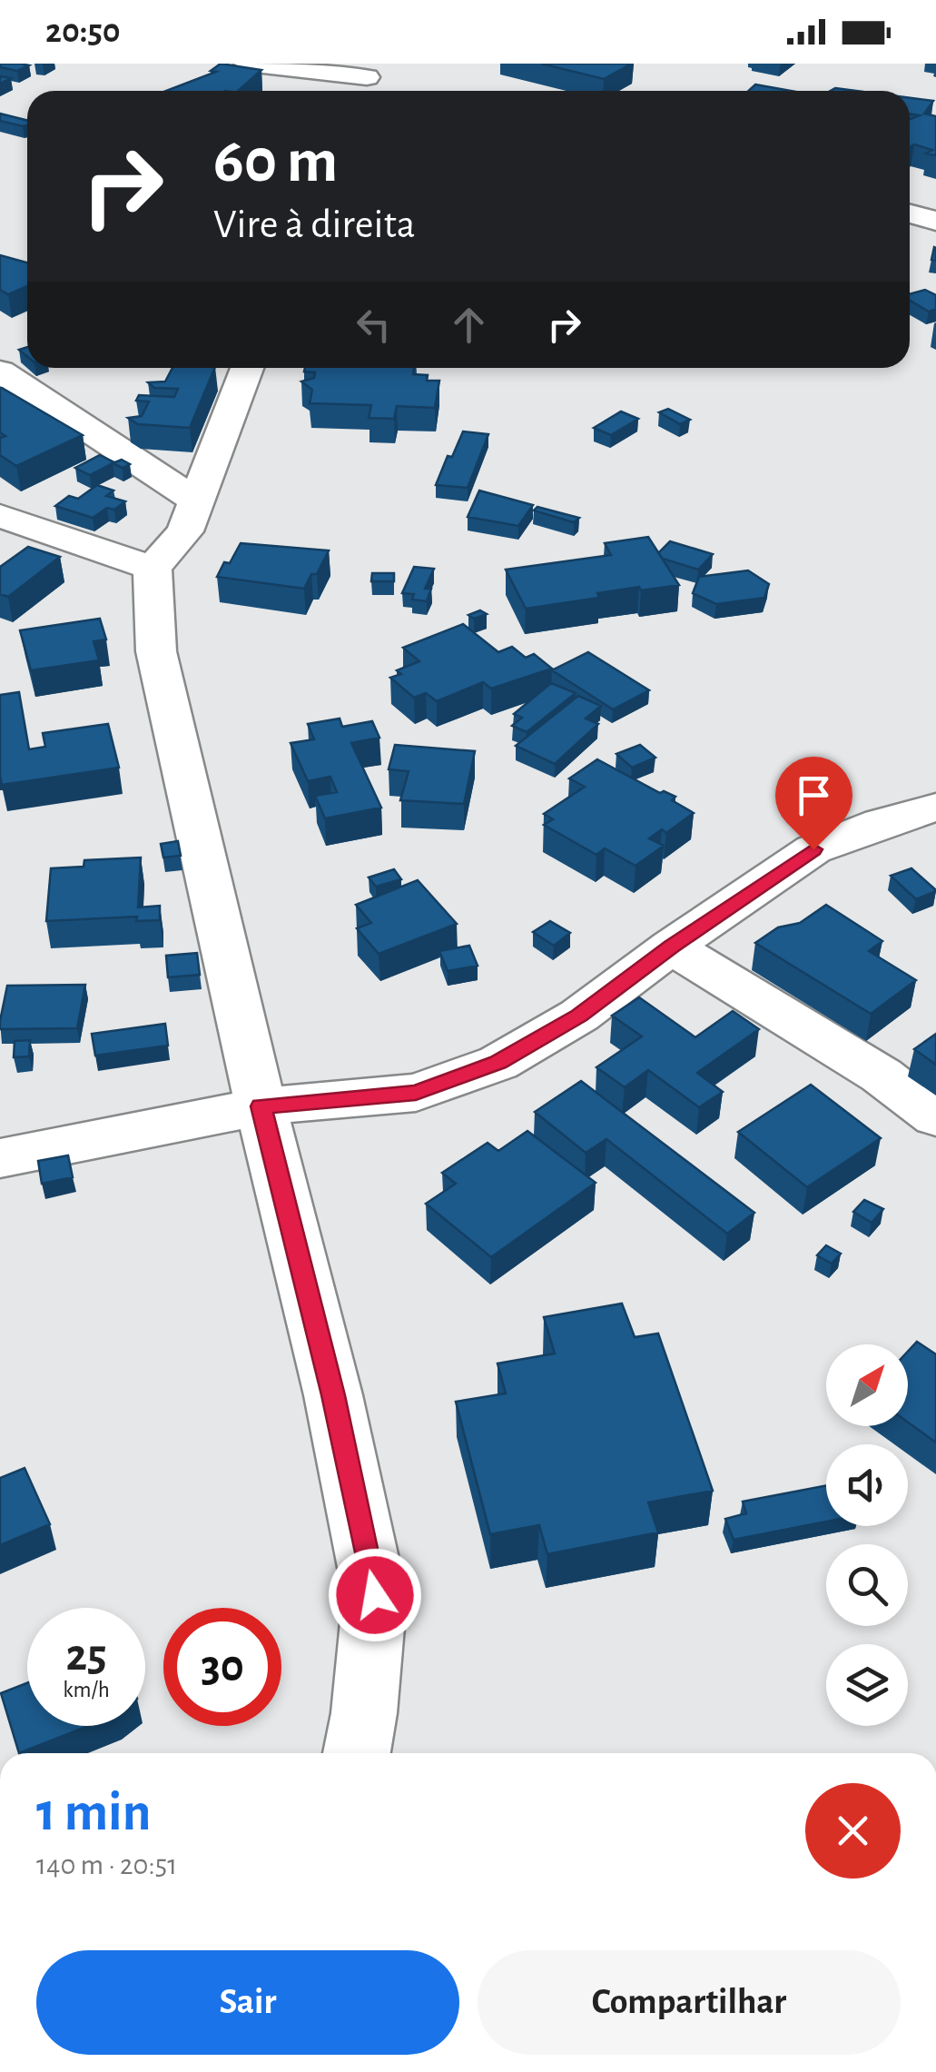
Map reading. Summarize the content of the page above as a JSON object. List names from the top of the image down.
{
  "north": "top right",
  "page": {
    "status": "20:50",
    "turn": ["60 m", "Vire à direita"],
    "speed": "25 km/h",
    "limit": "30",
    "heading": ["1 min", "140 m · 20:51"],
    "buttons": ["Sair", "Compartilhar"]
  }
}
